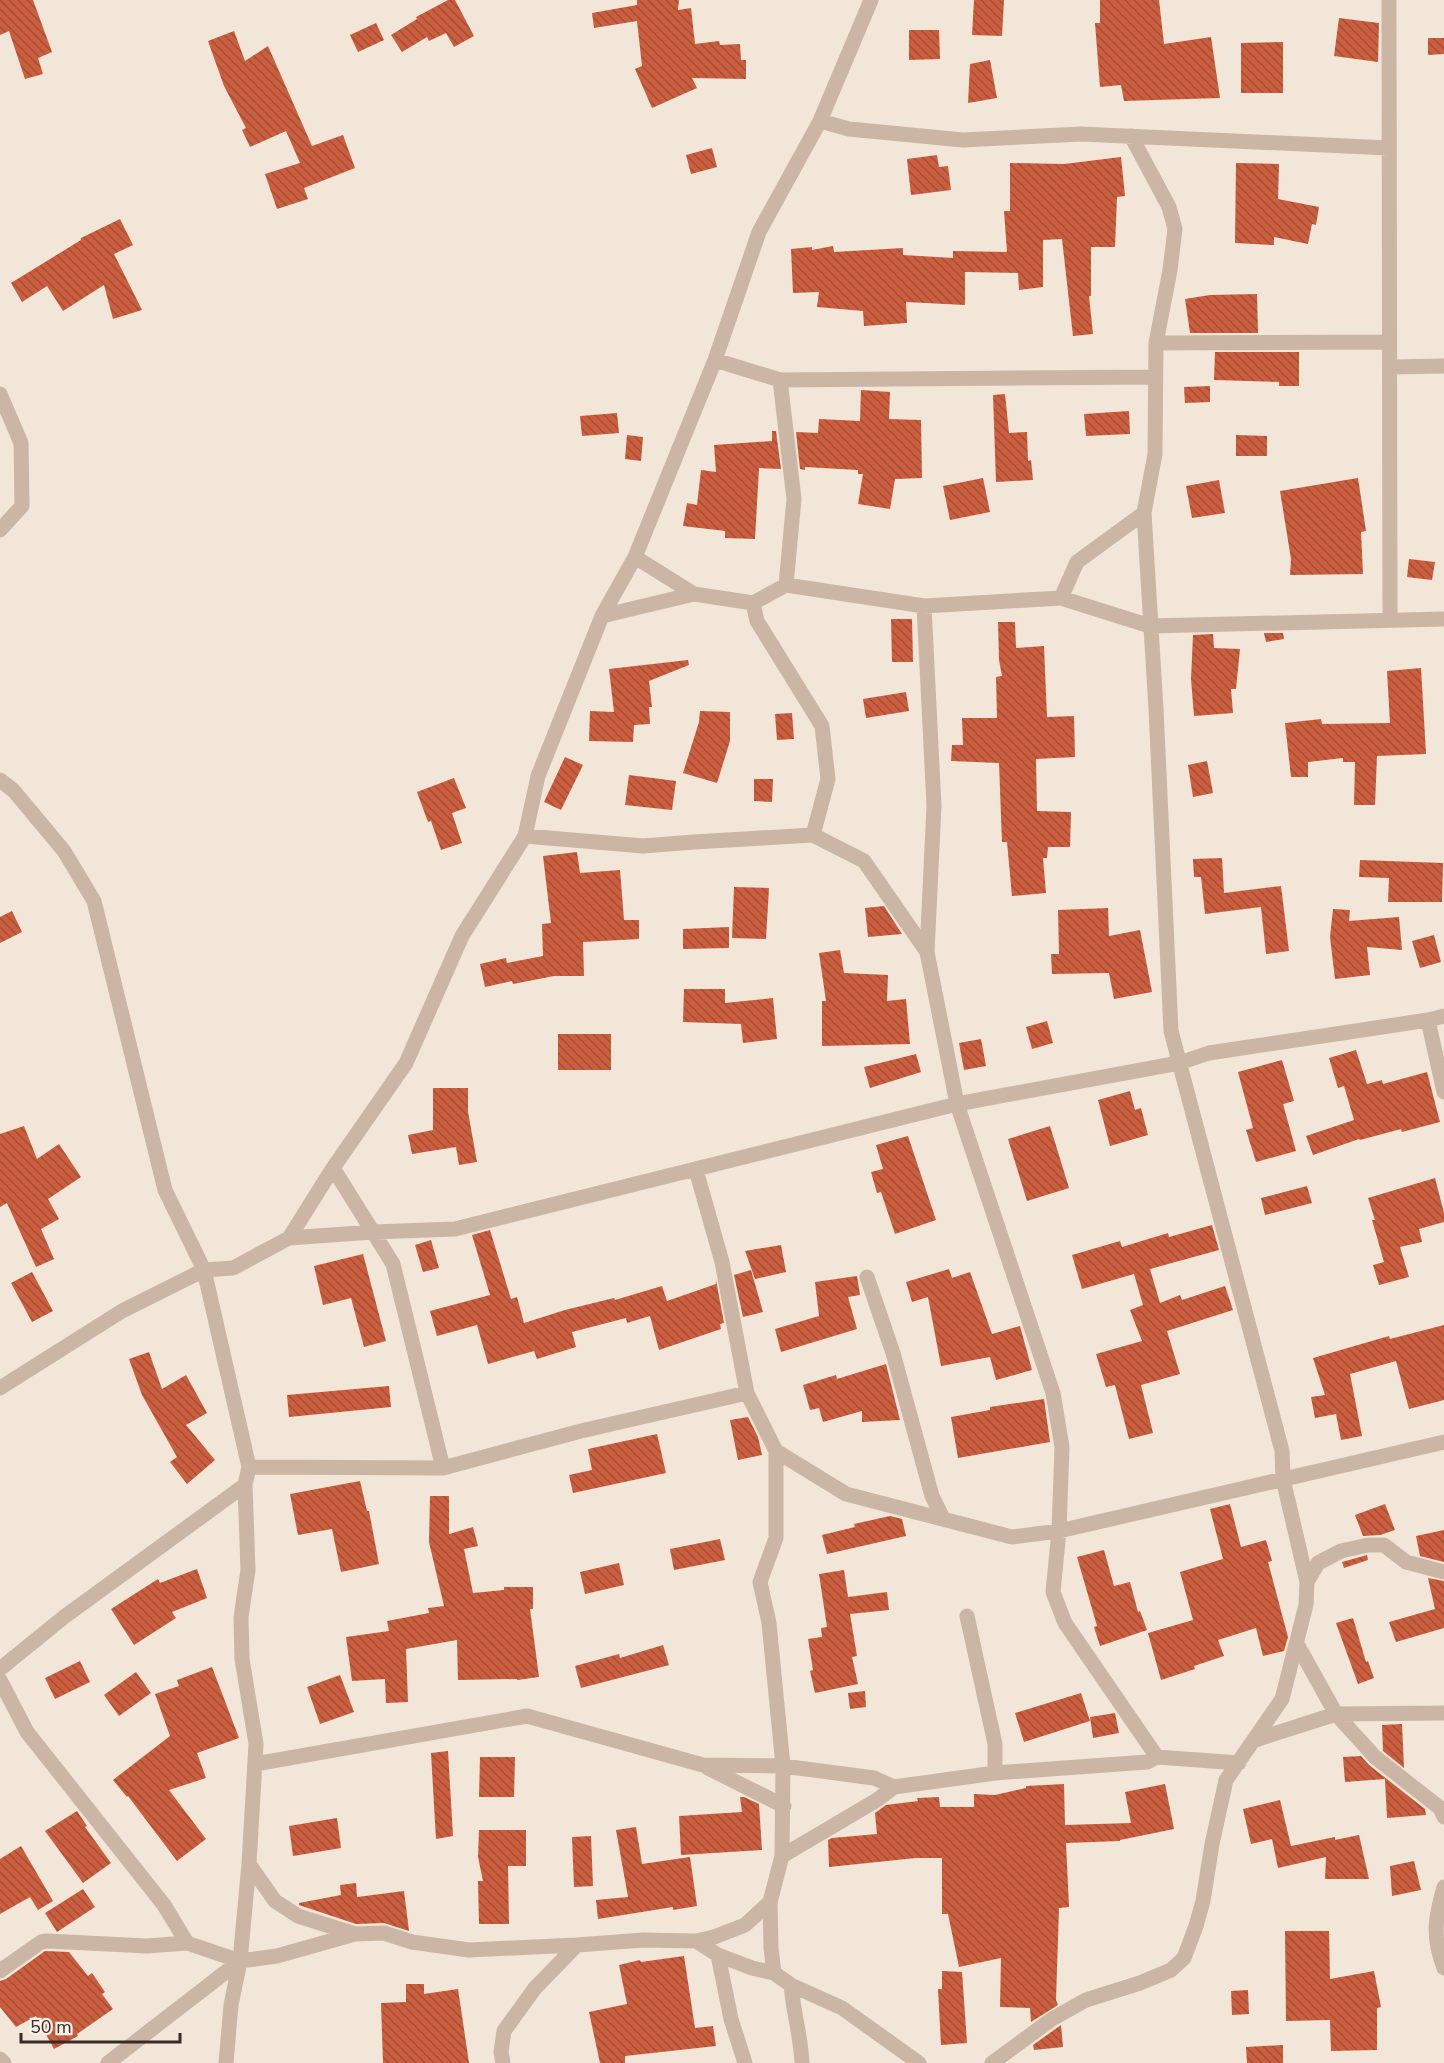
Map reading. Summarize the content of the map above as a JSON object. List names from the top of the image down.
{
  "scale_bar": "50 m"
}
